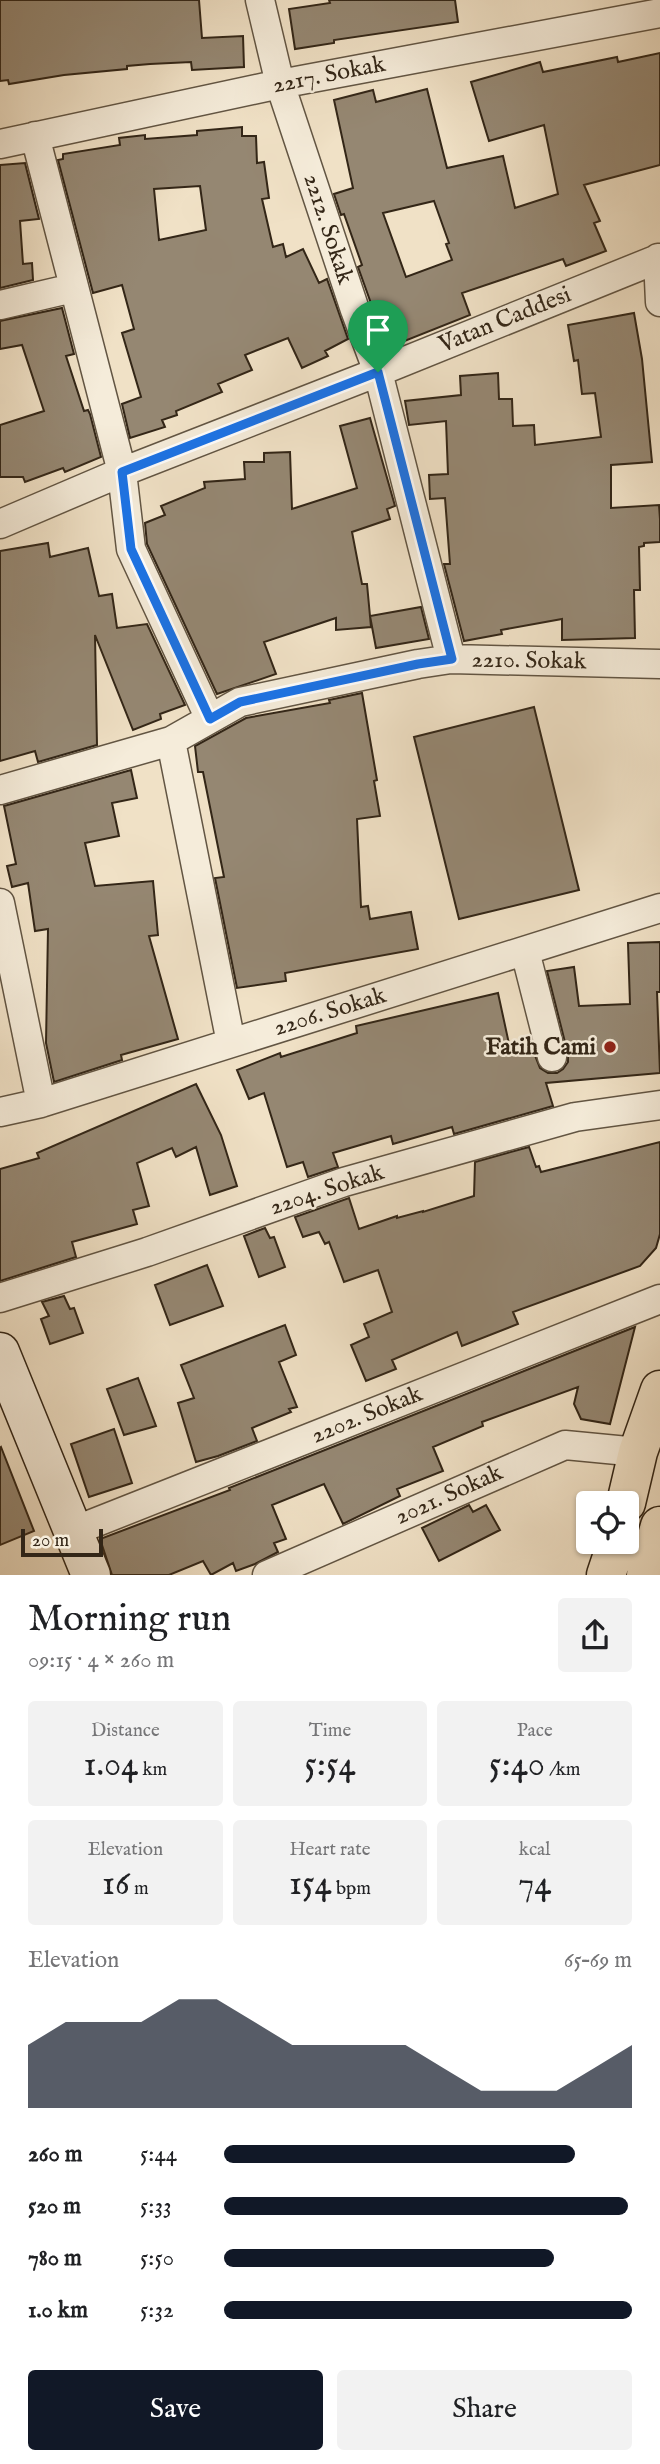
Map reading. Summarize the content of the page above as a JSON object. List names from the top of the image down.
{
  "streets": {
    "street": [
      "2217. Sokak",
      "2212. Sokak",
      "Vatan Caddesi",
      "2210. Sokak",
      "2206. Sokak",
      "2204. Sokak",
      "2202. Sokak",
      "2021. Sokak"
    ]
  },
  "crossings": [
    ["2217. Sokak", "2212. Sokak"],
    ["2212. Sokak", "Vatan Caddesi"],
    ["2212. Sokak", "2210. Sokak"]
  ],
  "places": ["Fatih Cami"],
  "scale_bar": "20 m",
  "page": {
    "scale": "20 m",
    "heading": ["Morning run", "09:15 · 4 × 260 m"],
    "stats": [
      ["Distance", "1.04 km"],
      ["Time", "5:54"],
      ["Pace", "5:40 /km"],
      ["Elevation", "16 m"],
      ["Heart rate", "154 bpm"],
      ["kcal", "74"]
    ],
    "chart": ["Elevation", "65–69 m"],
    "list": [
      {
        "name": "260 m",
        "note": "5:44"
      },
      {
        "name": "520 m",
        "note": "5:33"
      },
      {
        "name": "780 m",
        "note": "5:50"
      },
      {
        "name": "1.0 km",
        "note": "5:32"
      }
    ],
    "buttons": ["Save", "Share"]
  }
}
